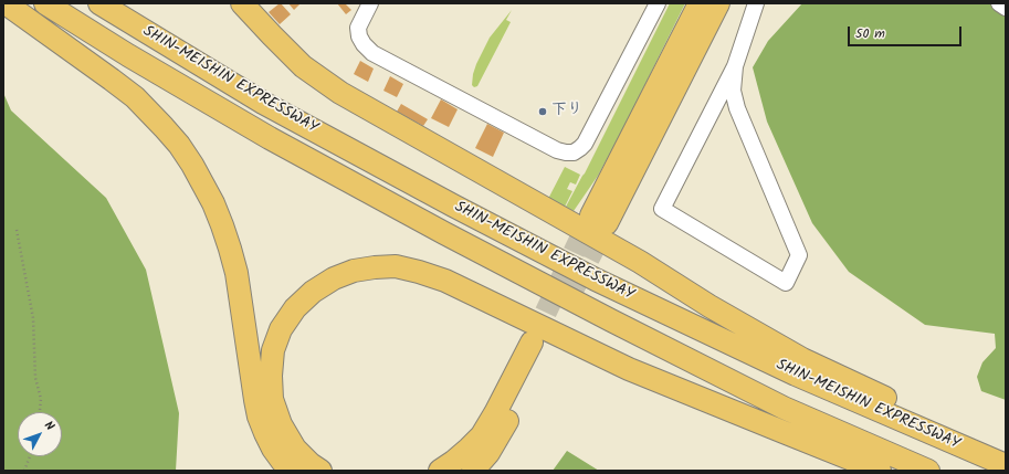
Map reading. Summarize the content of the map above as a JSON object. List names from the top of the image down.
{
  "streets": {
    "highway": ["SHIN-MEISHIN EXPRESSWAY"]
  },
  "places": ["下り"],
  "scale_bar": "50 m",
  "north": "top right"
}
